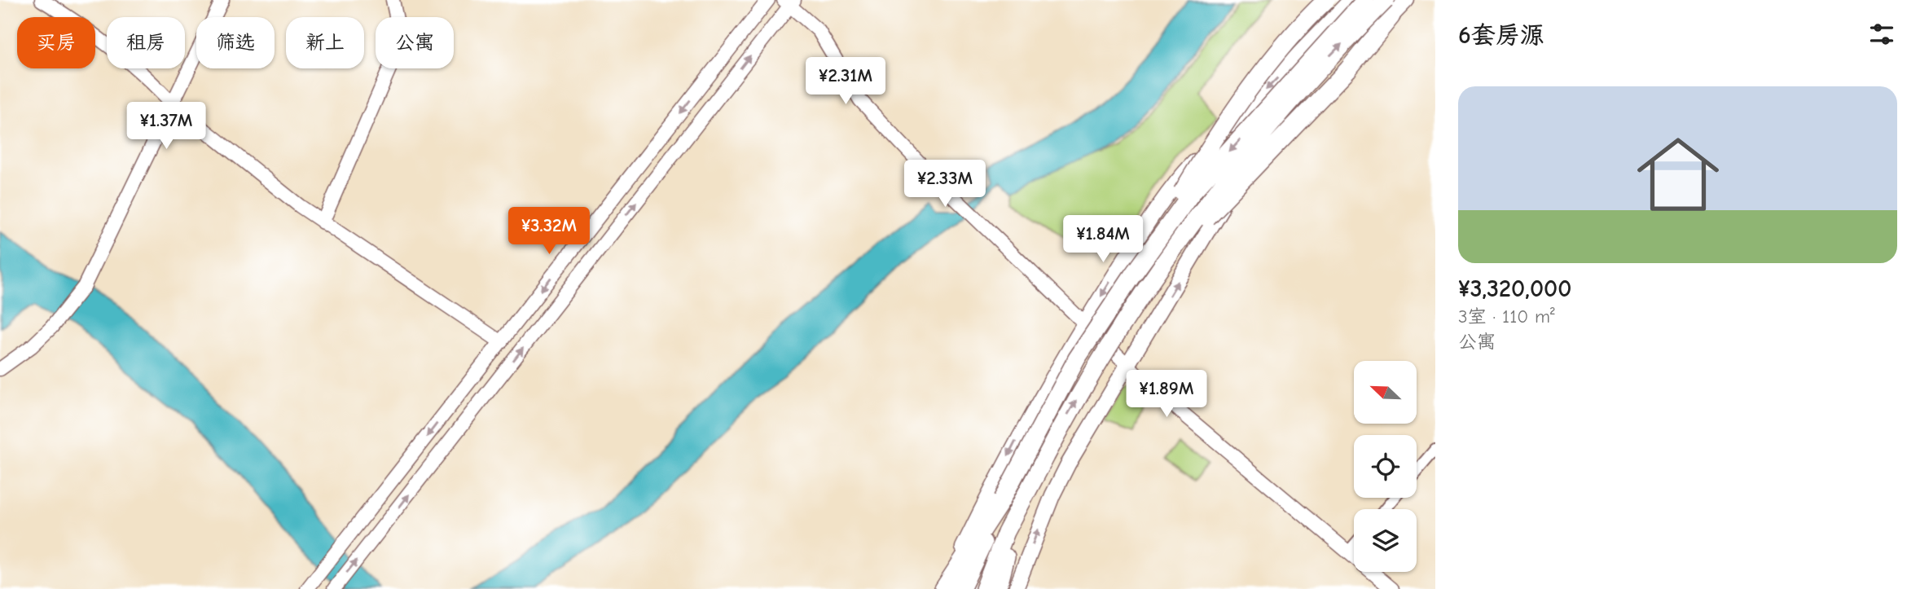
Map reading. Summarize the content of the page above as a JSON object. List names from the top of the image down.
{
  "north": "top left",
  "page": {
    "heading": "6套房源",
    "chip": [
      "买房",
      "租房",
      "筛选",
      "新上",
      "公寓"
    ],
    "price": [
      "¥2.31M",
      "¥1.37M",
      "¥2.33M",
      "¥3.32M",
      "¥1.84M",
      "¥1.89M"
    ],
    "list": [
      {
        "name": "¥3,320,000",
        "note": "3室 · 110 m² · 公寓"
      }
    ]
  }
}
